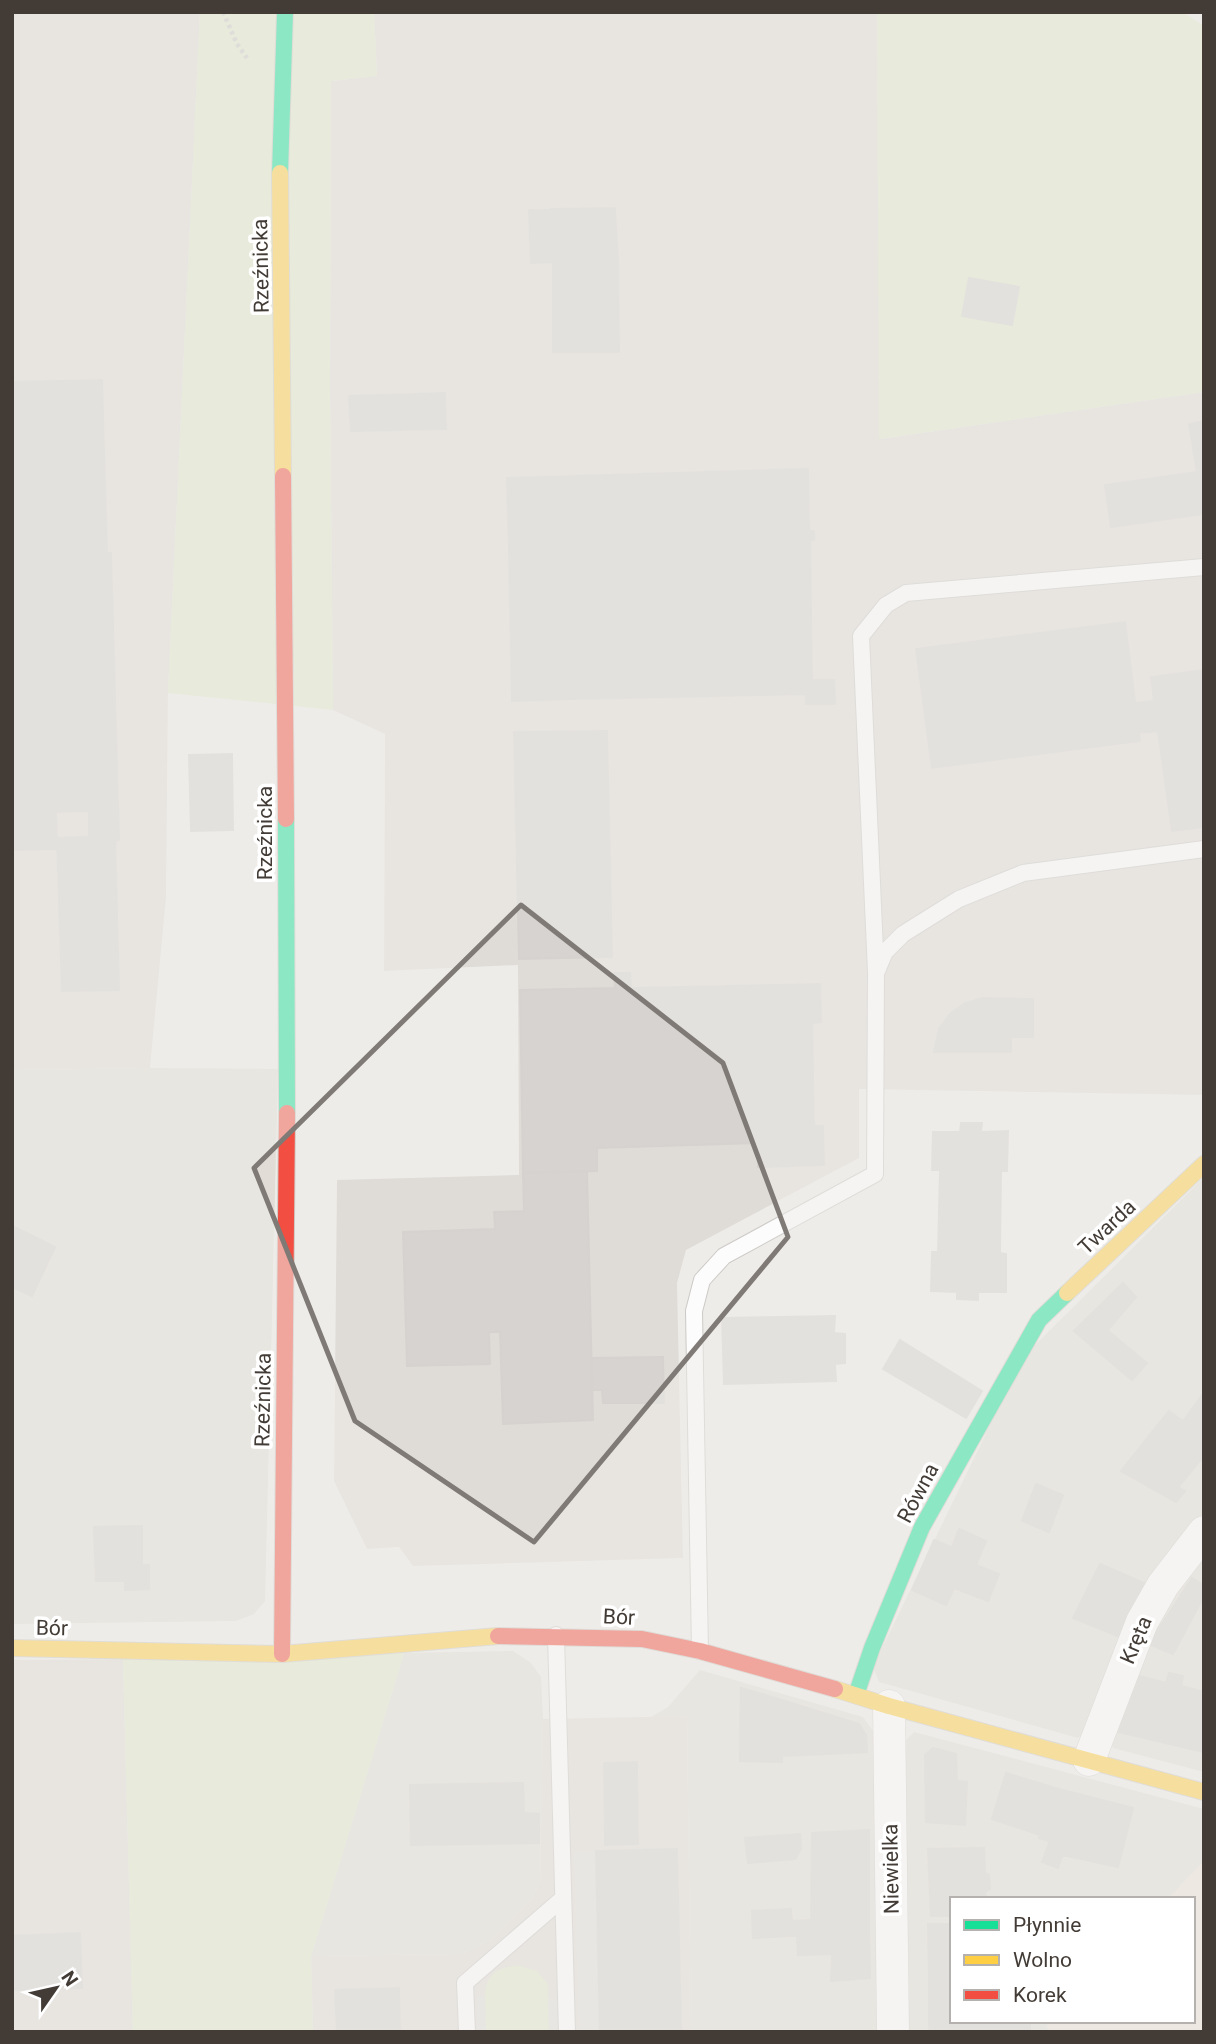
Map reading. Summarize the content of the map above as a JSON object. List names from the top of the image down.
{
  "streets": {
    "street": [
      "Rzeźnicka",
      "Twarda",
      "Równa",
      "Bór",
      "Kręta",
      "Niewielka"
    ]
  },
  "crossings": [
    ["Rzeźnicka", "Bór"],
    ["Twarda", "Równa"],
    ["Równa", "Bór"],
    ["Bór", "Kręta"],
    ["Bór", "Niewielka"]
  ],
  "legend": ["Płynnie", "Wolno", "Korek"],
  "north": "top right"
}
